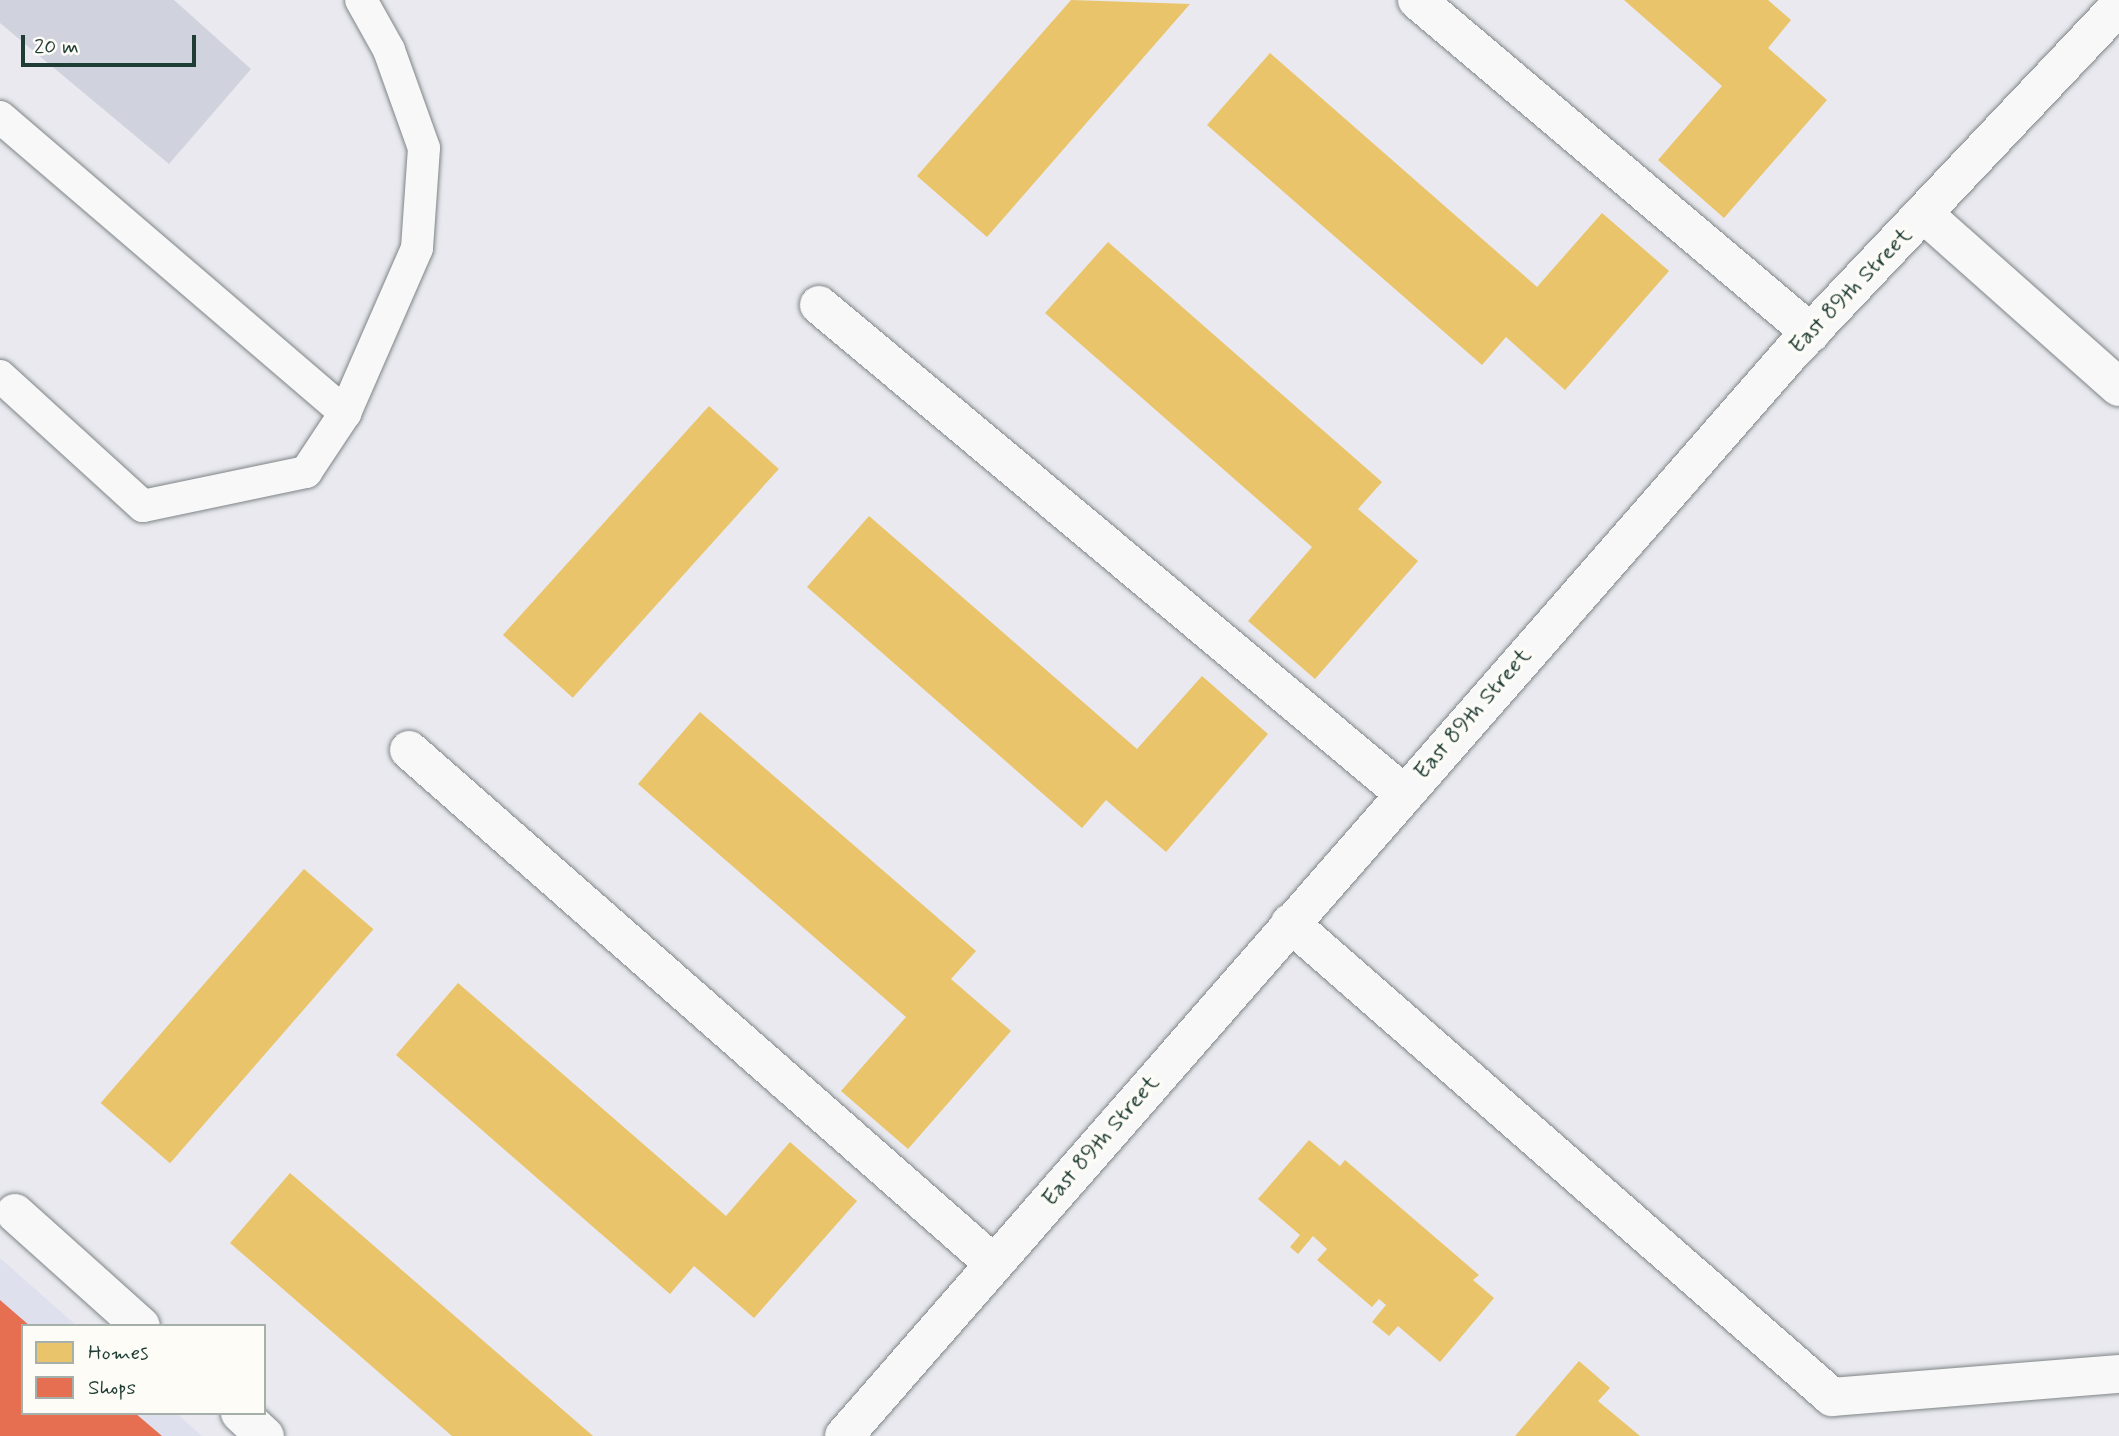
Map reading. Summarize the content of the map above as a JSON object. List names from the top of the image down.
{
  "streets": {
    "street": ["East 89th Street"]
  },
  "legend": ["Homes", "Shops"],
  "scale_bar": "20 m"
}
